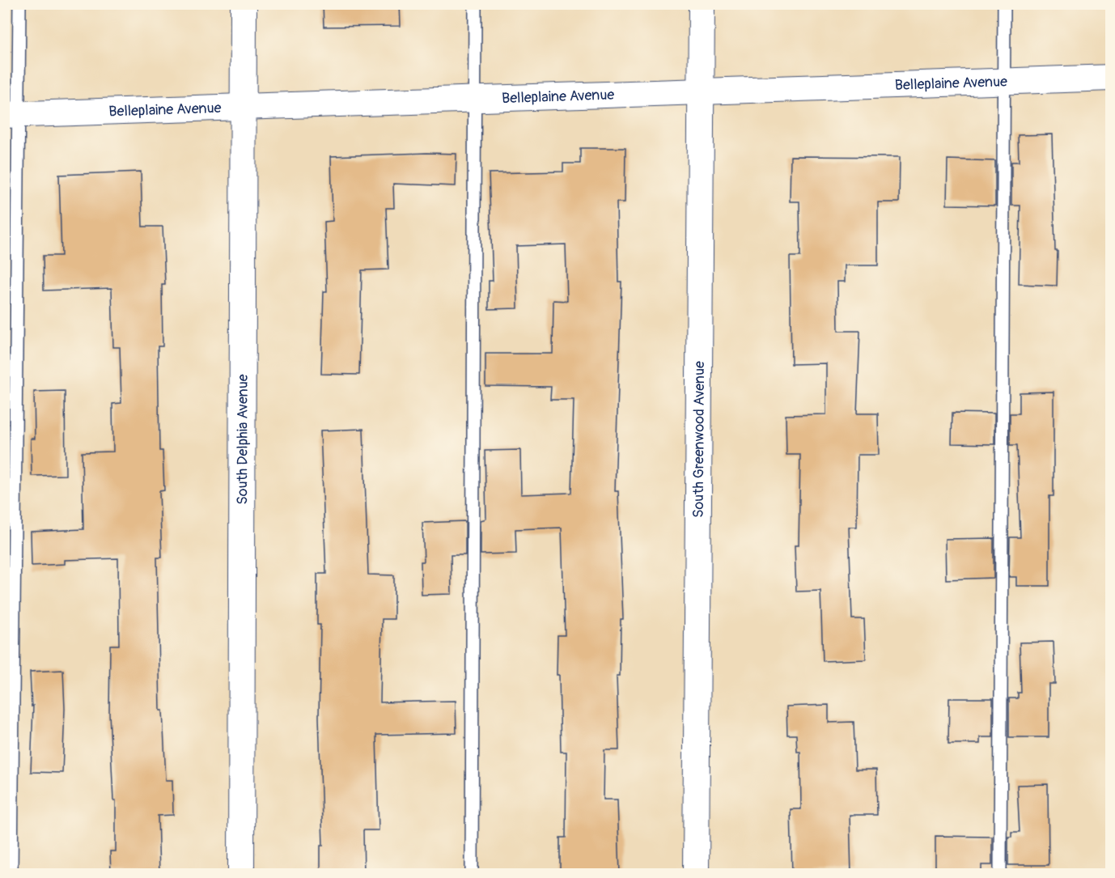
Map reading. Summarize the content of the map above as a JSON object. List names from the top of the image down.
{
  "streets": {
    "street": ["Belleplaine Avenue", "South Delphia Avenue", "South Greenwood Avenue"]
  },
  "crossings": [
    ["Belleplaine Avenue", "South Delphia Avenue"],
    ["Belleplaine Avenue", "South Greenwood Avenue"]
  ]
}
